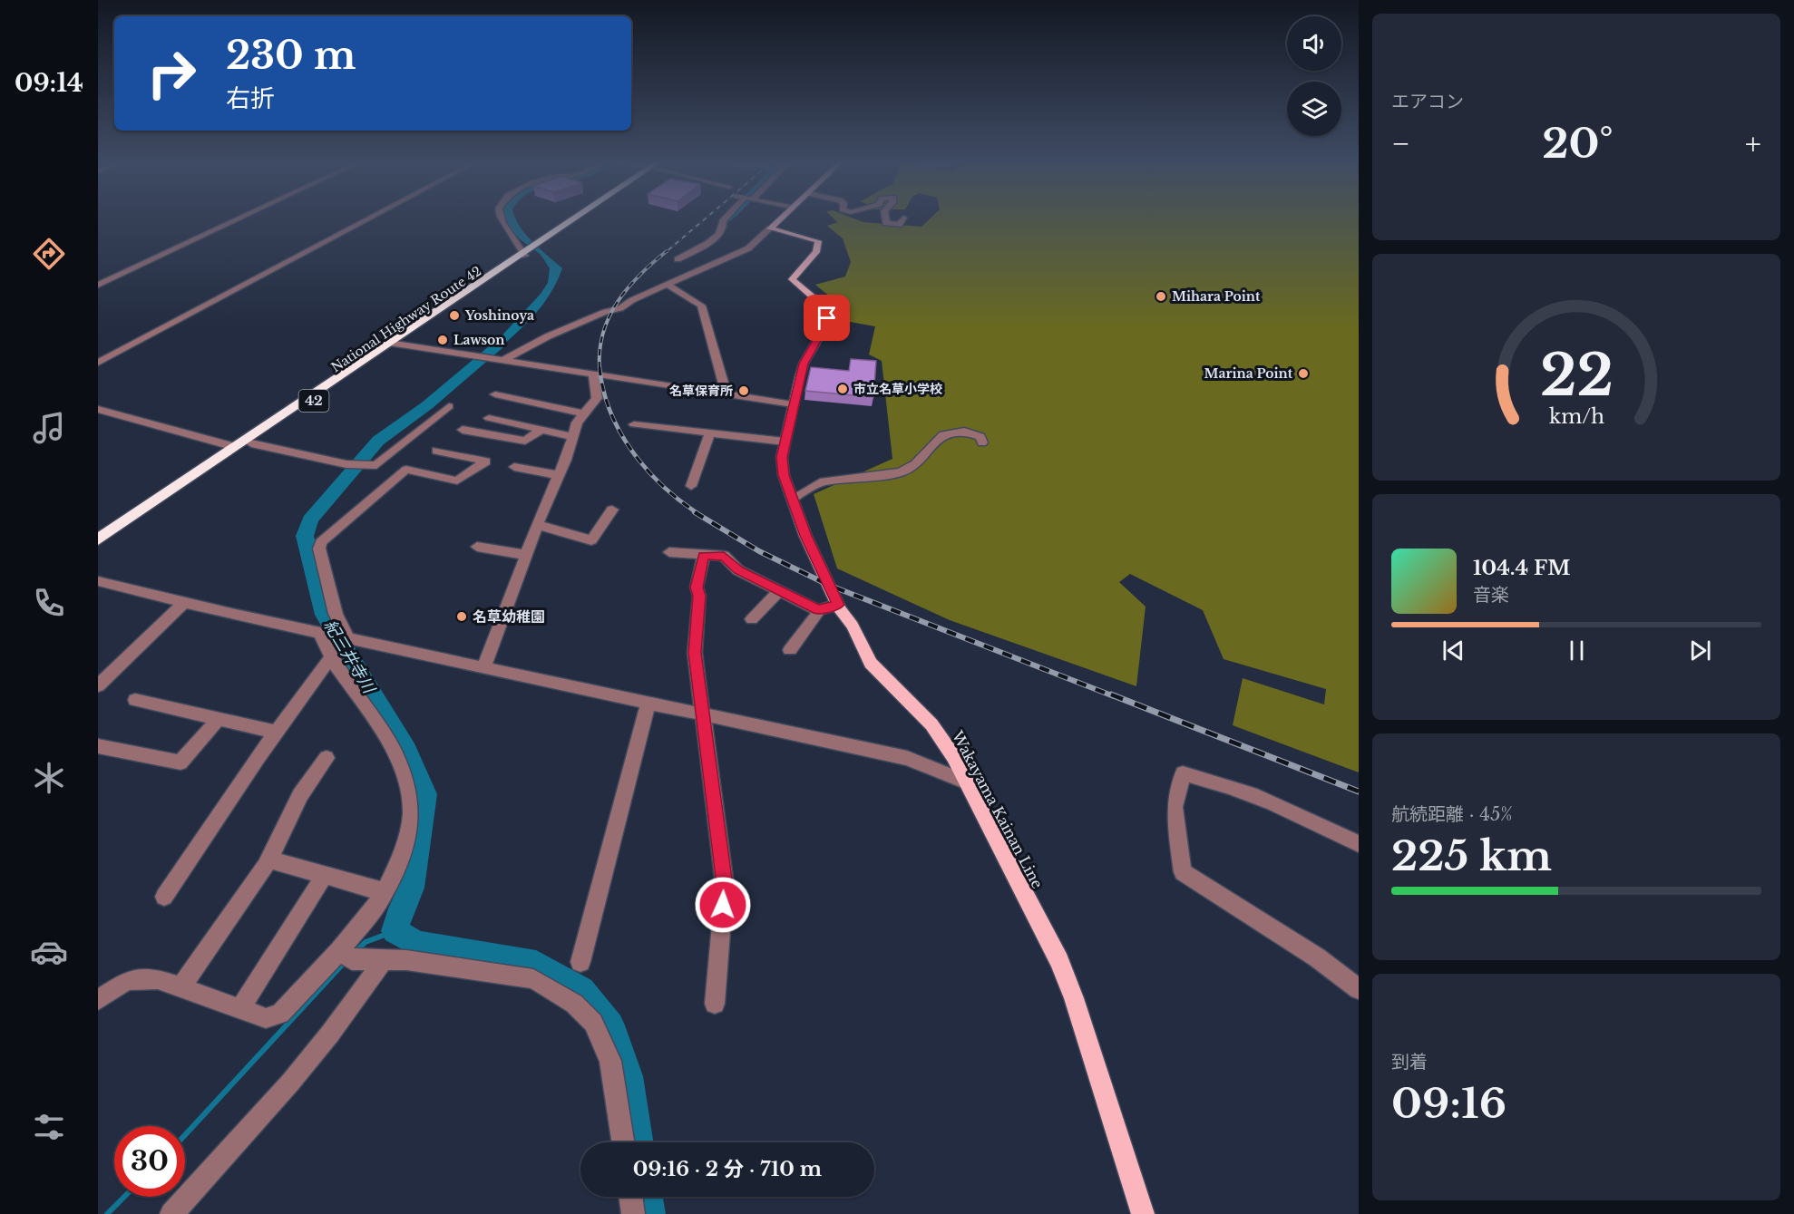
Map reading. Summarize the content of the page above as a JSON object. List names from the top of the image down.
{
  "streets": {
    "highway": ["National Highway Route 42", "42"],
    "main road": ["Wakayama Kainan Line"]
  },
  "water": ["紀三井寺川"],
  "places": [
    "Mihara Point",
    "Yoshinoya",
    "Lawson",
    "Marina Point",
    "市立名草小学校",
    "名草保育所",
    "名草幼稚園"
  ],
  "page": {
    "tabs": "09:14",
    "tile": [
      "エアコン",
      ["航続距離 · 45%", "225 km"],
      ["到着", "09:16"]
    ],
    "turn": ["230 m", "右折"],
    "heat": ["−", "20°", "+"],
    "song": ["104.4 FM", "音楽"],
    "limit": "30",
    "trip": "09:16 · 2 分 · 710 m",
    "gauge": ["22", "km/h"]
  }
}
